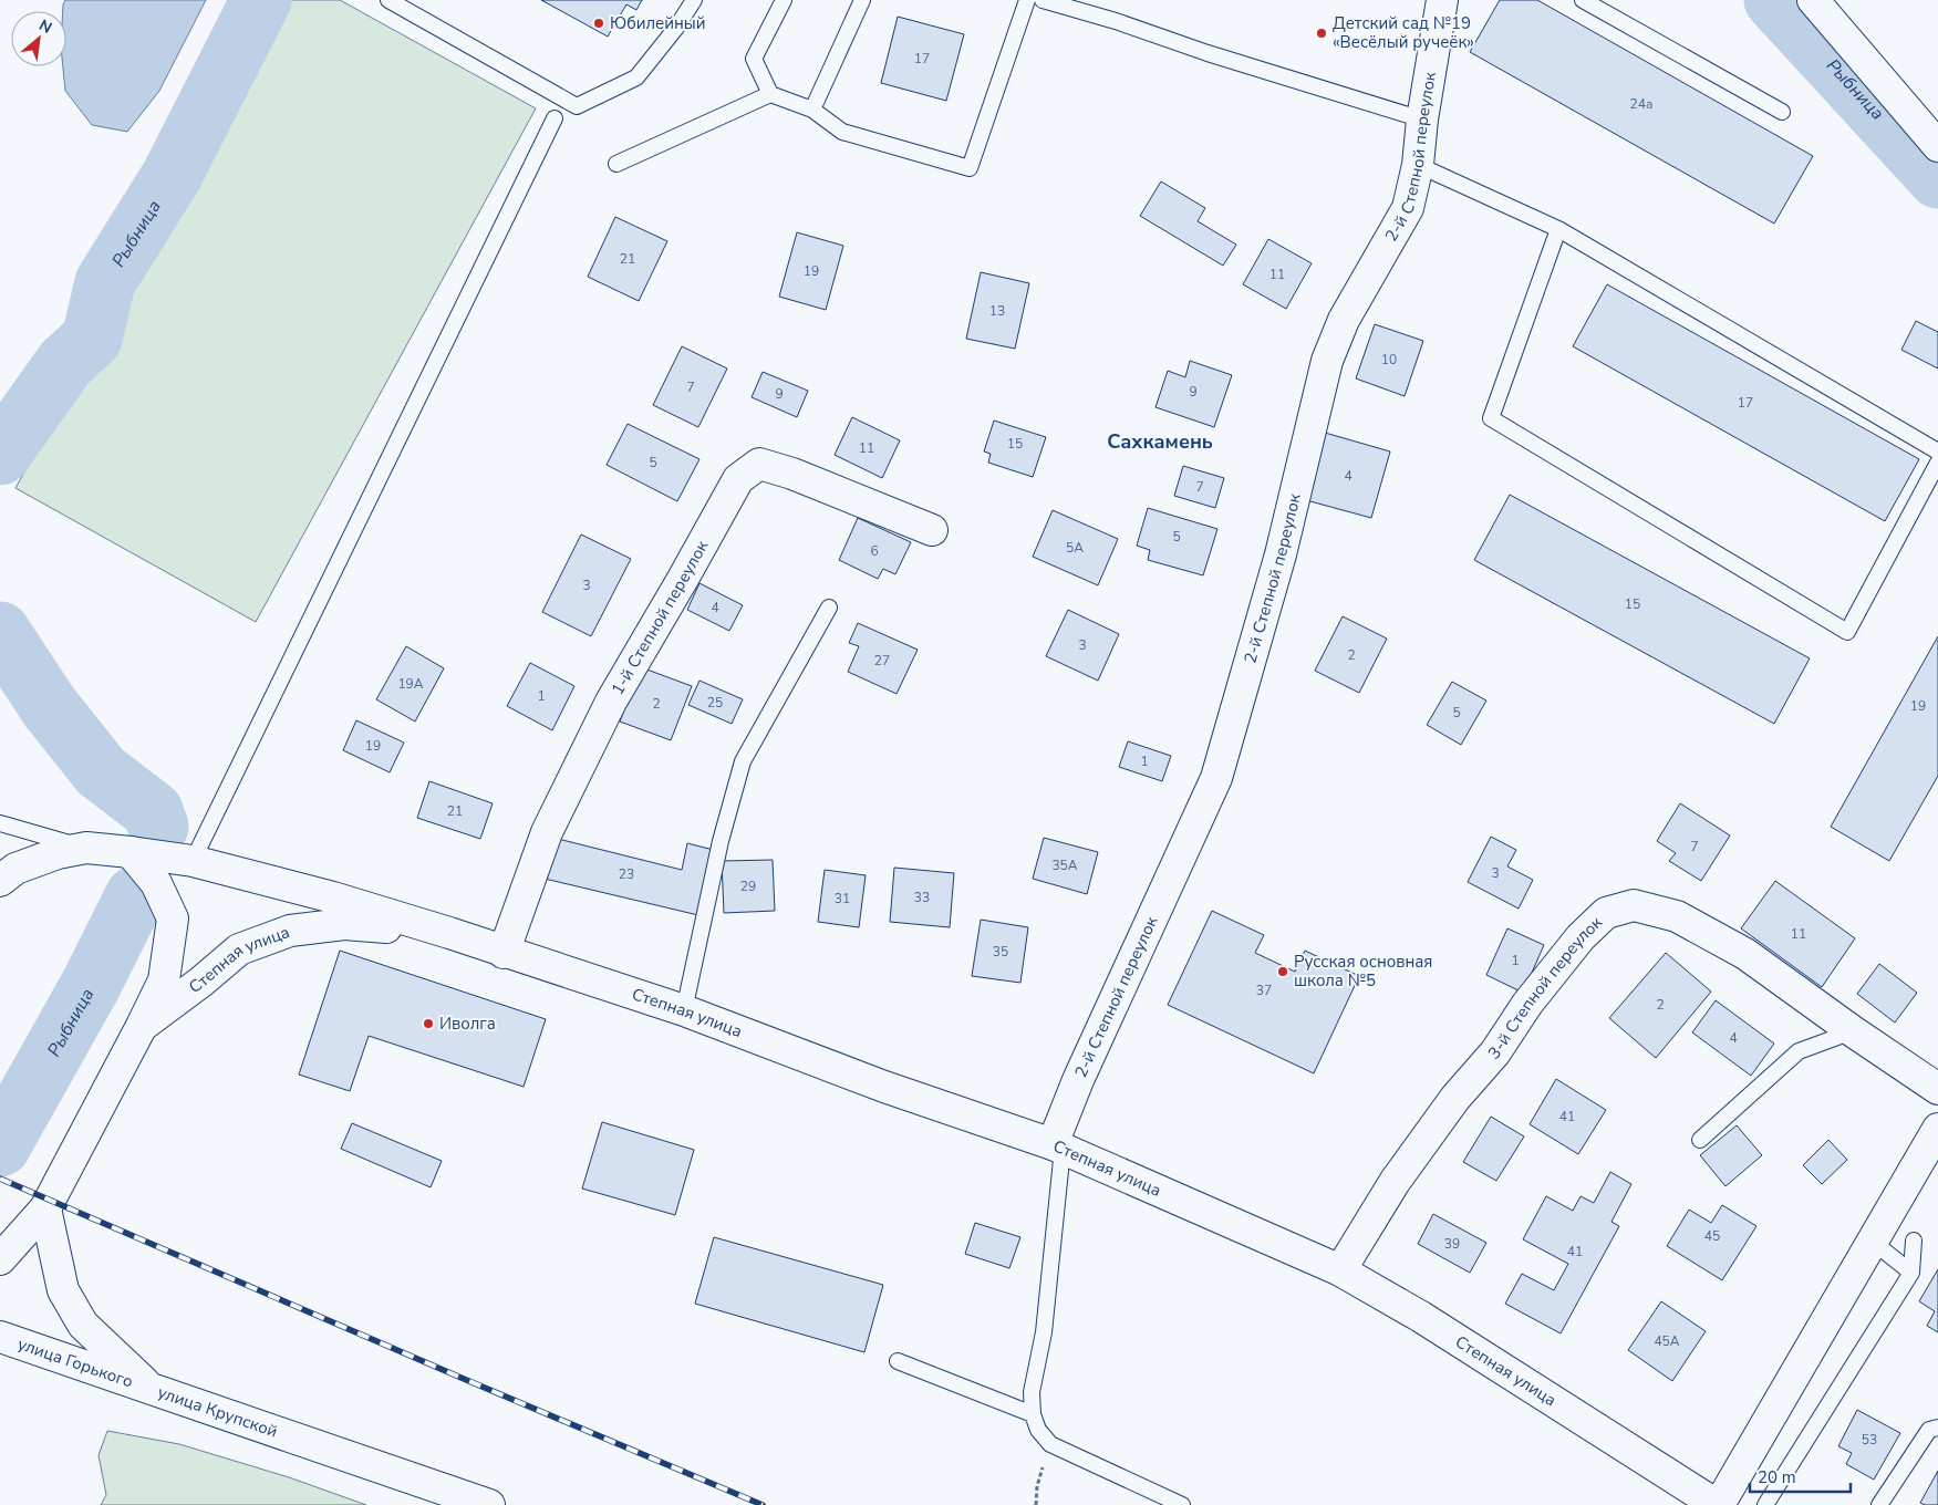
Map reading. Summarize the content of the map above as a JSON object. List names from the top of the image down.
{
  "streets": {
    "street": [
      "2-й Степной переулок",
      "1-й Степной переулок",
      "Степная улица",
      "3-й Степной переулок",
      "улица Горького",
      "улица Крупской"
    ]
  },
  "crossings": [
    ["2-й Степной переулок", "Степная улица"],
    ["1-й Степной переулок", "Степная улица"],
    ["Степная улица", "3-й Степной переулок"],
    ["улица Горького", "улица Крупской"]
  ],
  "districts": ["Сахкамень"],
  "water": ["Рыбница"],
  "places": [
    "Юбилейный",
    "Детский сад №19 «Весёлый ручеёк»",
    "Русская основная школа №5",
    "Иволга"
  ],
  "house_numbers": [
    "17",
    "24а",
    "21",
    "19",
    "11",
    "13",
    "10",
    "7",
    "9",
    "9",
    "17",
    "15",
    "11",
    "5",
    "4",
    "7",
    "5",
    "5А",
    "6",
    "3",
    "15",
    "4",
    "3",
    "2",
    "27",
    "19А",
    "1",
    "25",
    "2",
    "19",
    "5",
    "19",
    "1",
    "21",
    "7",
    "35А",
    "3",
    "23",
    "29",
    "33",
    "31",
    "11",
    "35",
    "1",
    "37",
    "2",
    "4",
    "41",
    "45",
    "39",
    "41",
    "45А",
    "53"
  ],
  "scale_bar": "20 m",
  "north": "top right"
}
